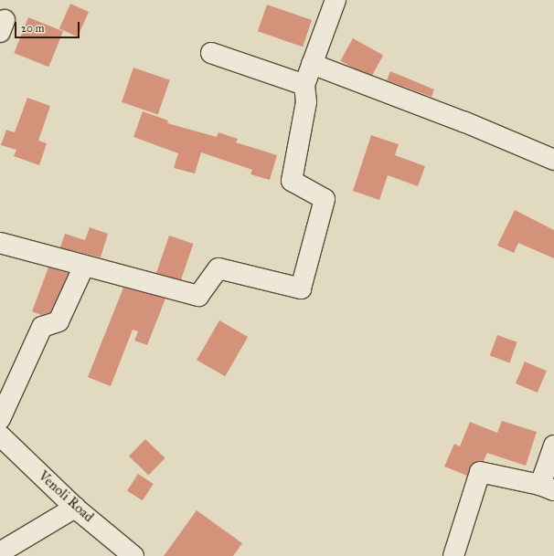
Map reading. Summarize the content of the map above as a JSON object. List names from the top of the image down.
{
  "streets": {
    "street": ["Venoli Road"]
  },
  "scale_bar": "20 m"
}
